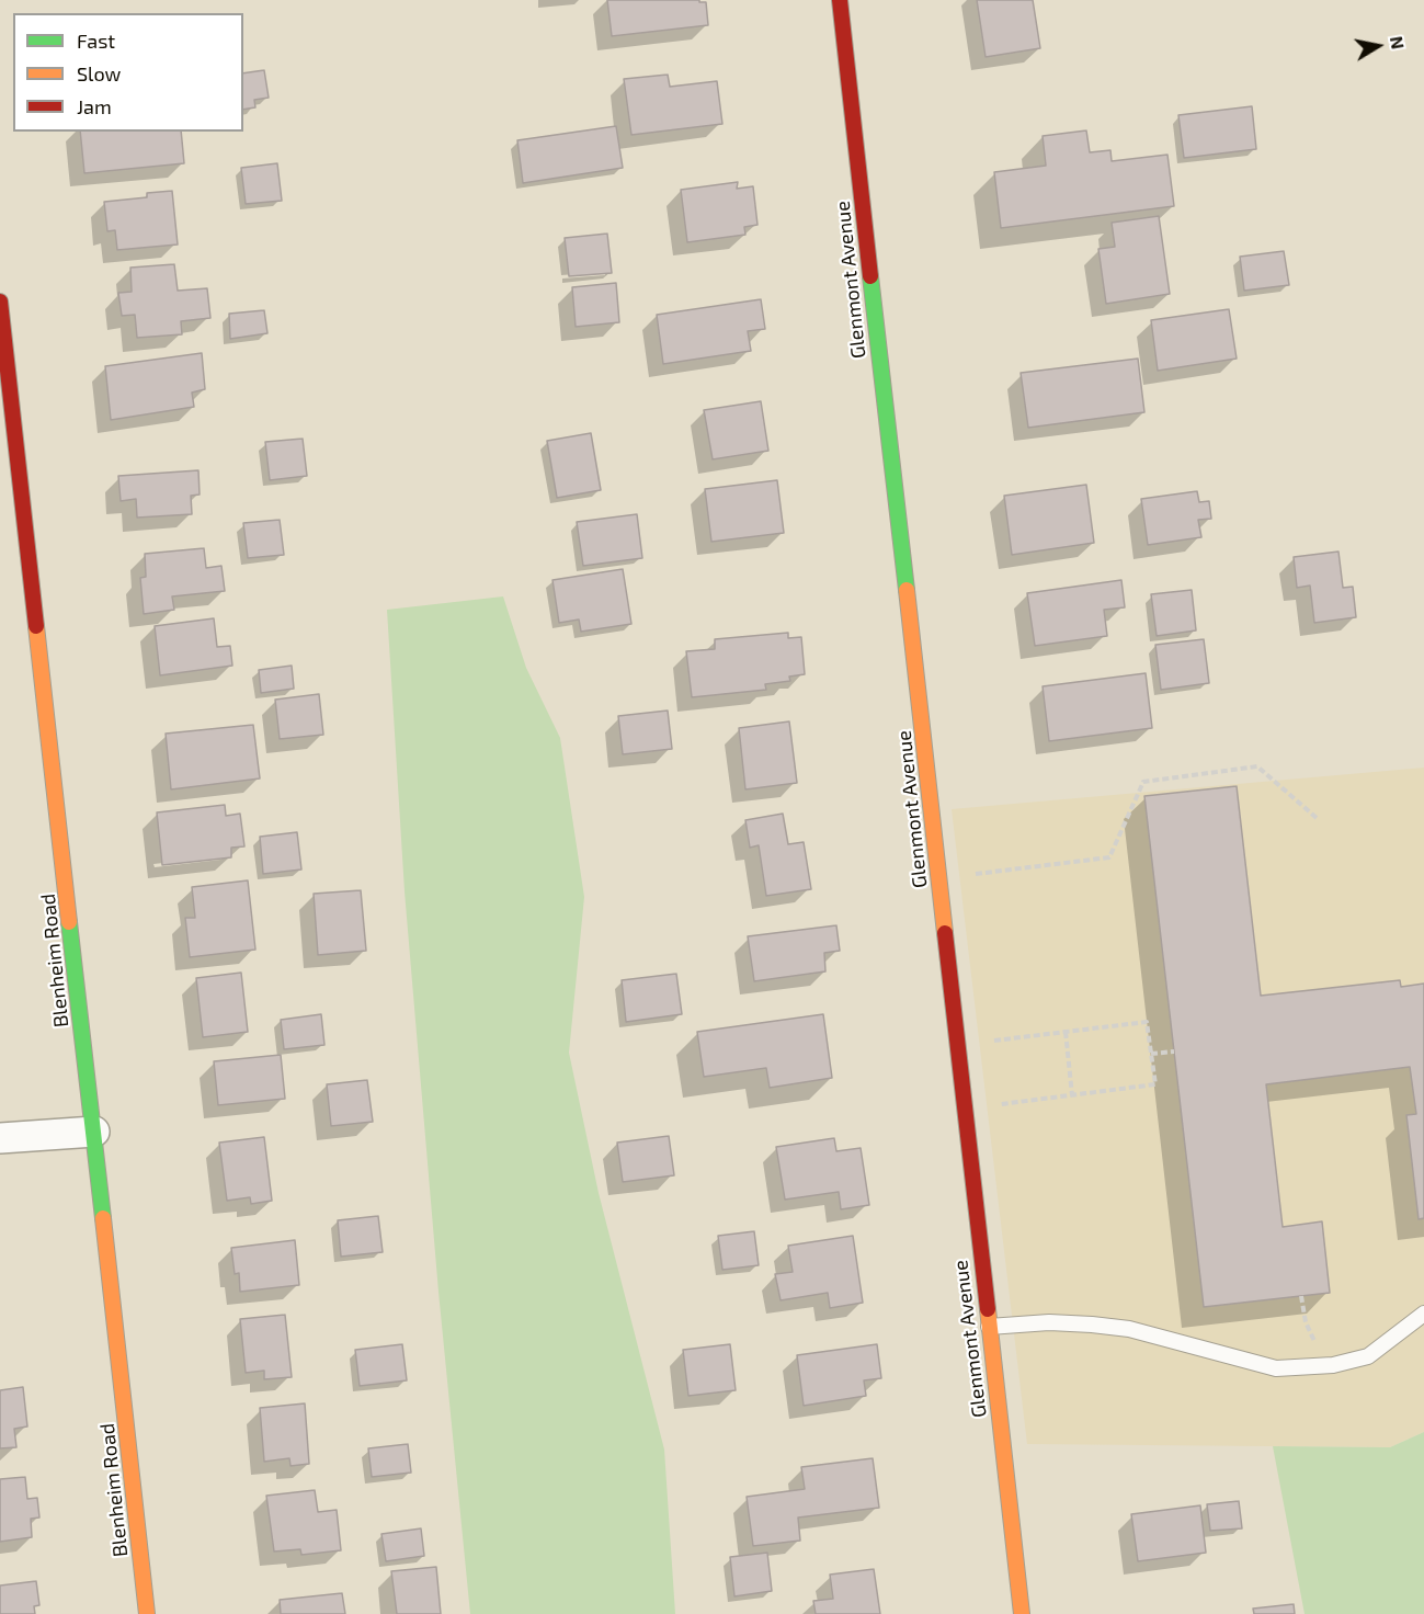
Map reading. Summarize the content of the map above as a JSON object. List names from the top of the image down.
{
  "streets": {
    "street": ["Glenmont Avenue", "Blenheim Road"]
  },
  "legend": ["Fast", "Slow", "Jam"],
  "north": "right"
}
